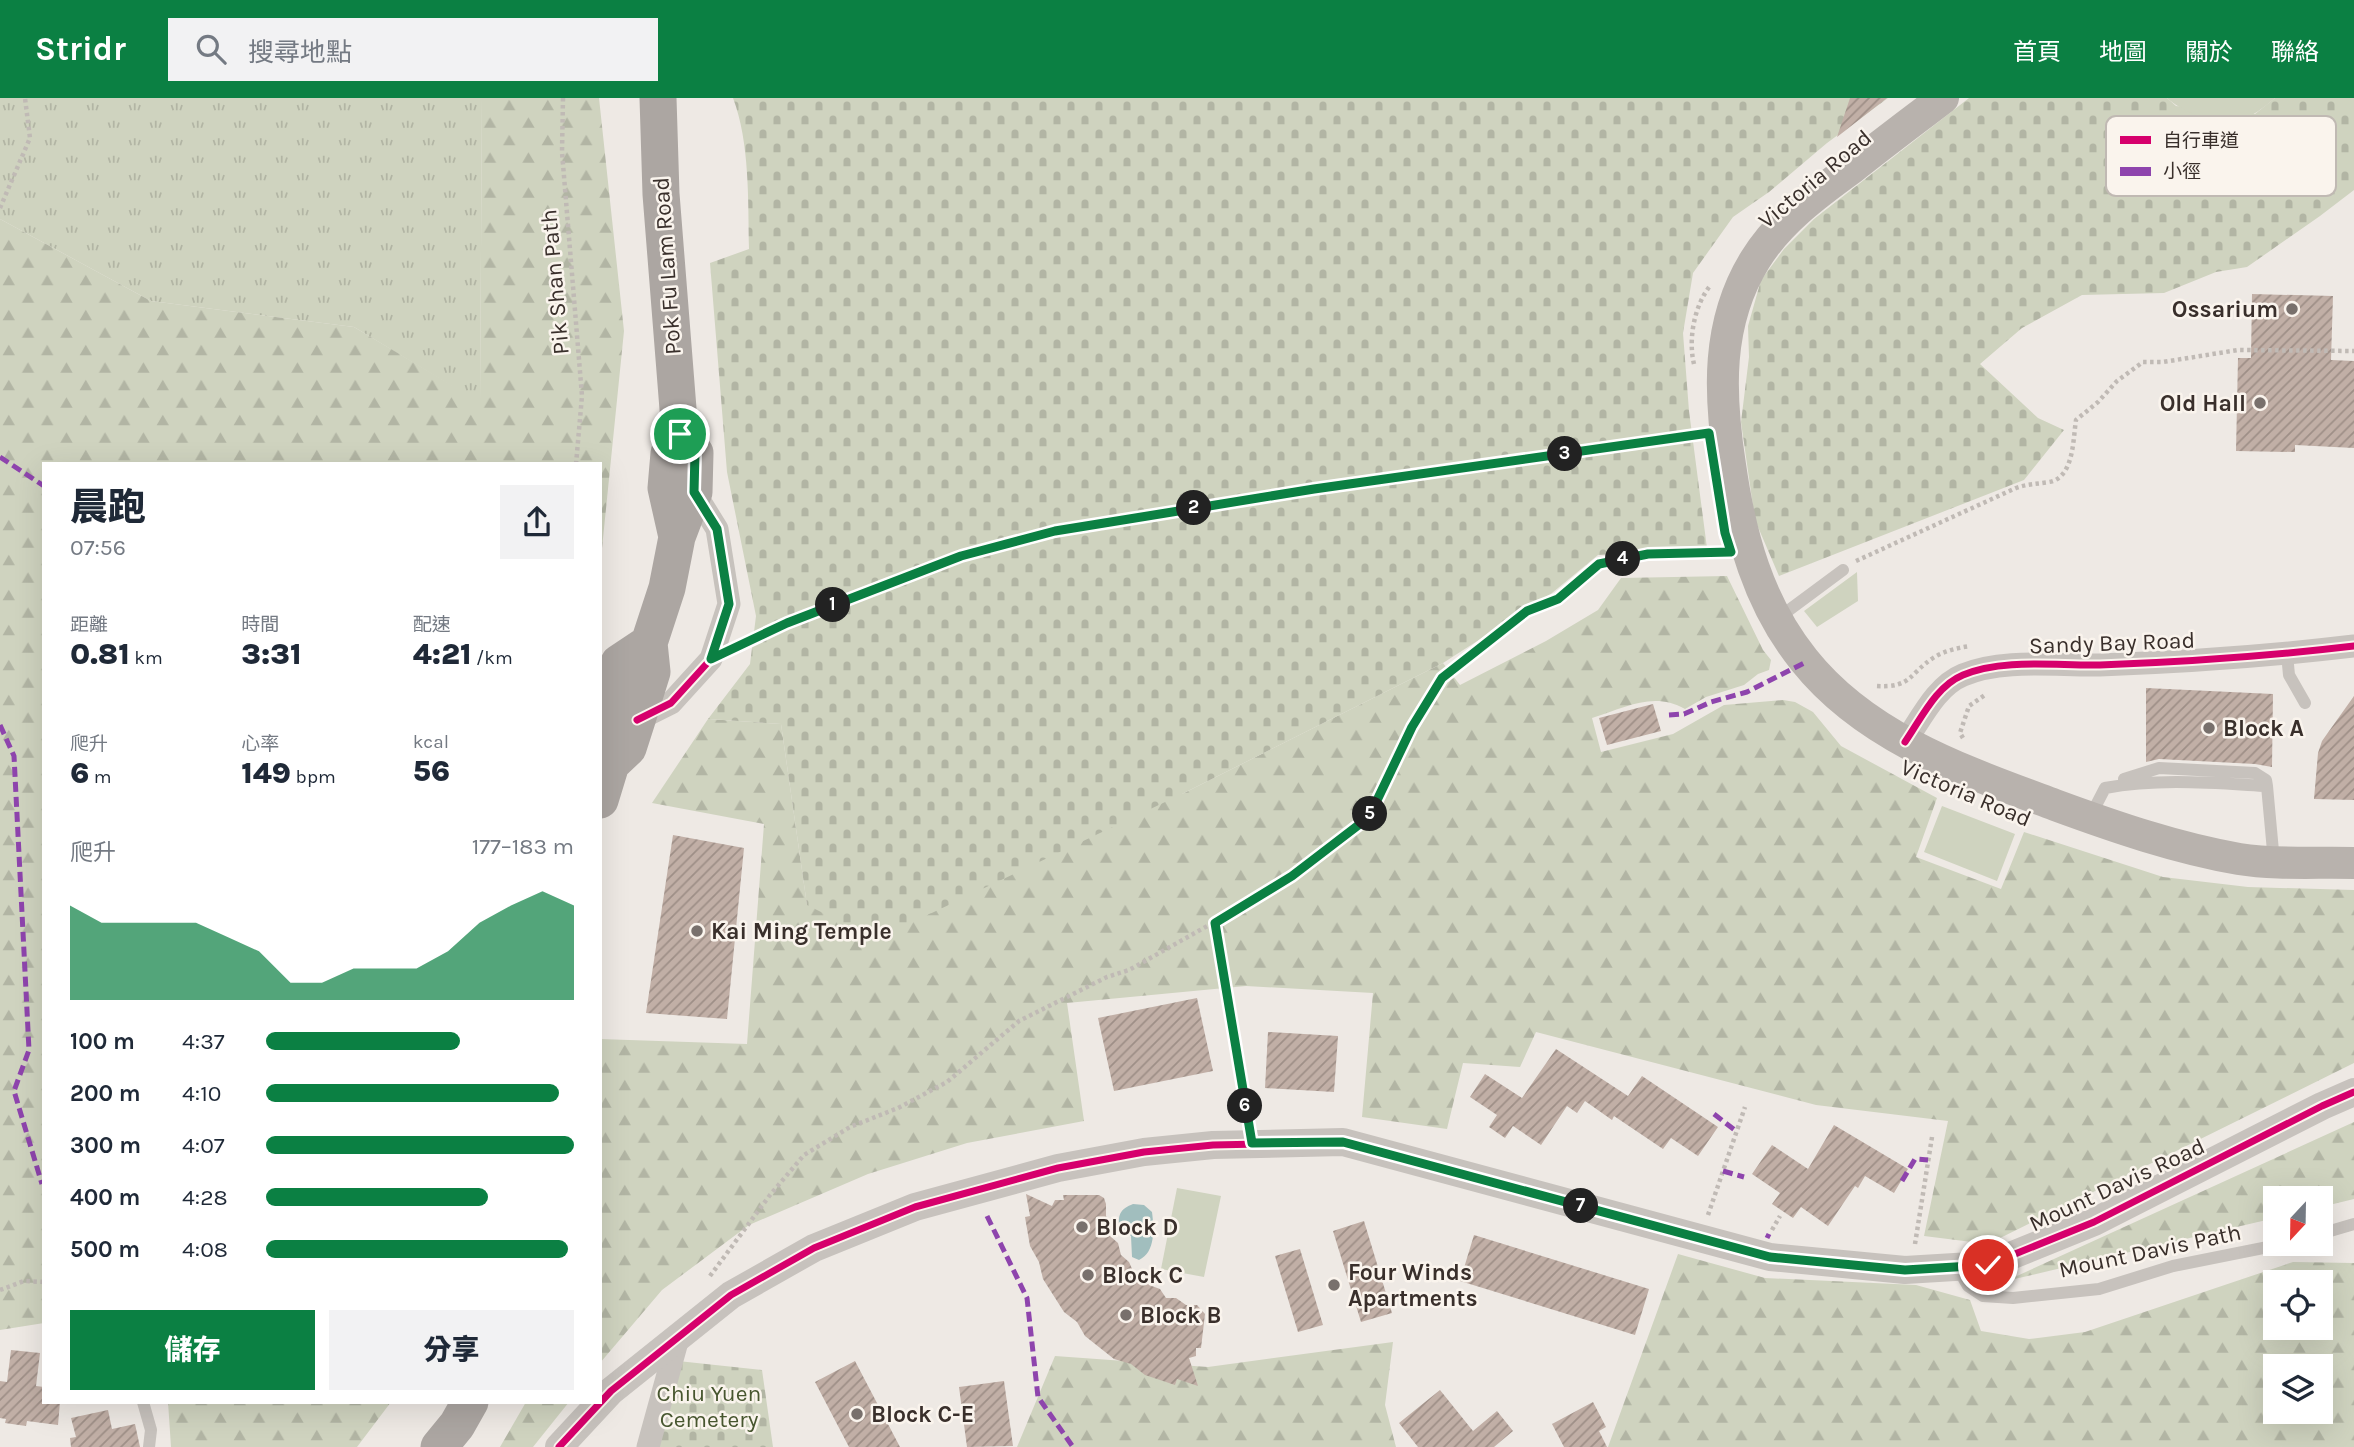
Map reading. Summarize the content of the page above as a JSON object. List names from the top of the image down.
{
  "streets": {
    "main road": ["Victoria Road", "Pok Fu Lam Road"],
    "street": ["Sandy Bay Road", "Mount Davis Road"],
    "lane": ["Mount Davis Path"],
    "path": ["Pik Shan Path"]
  },
  "crossings": [
    ["Victoria Road", "Sandy Bay Road"],
    ["Mount Davis Road", "Mount Davis Path"]
  ],
  "parks": ["Chiu Yuen Cemetery"],
  "places": [
    "Ossarium",
    "Old Hall",
    "Block A",
    "Kai Ming Temple",
    "Block D",
    "Block C",
    "Four Winds Apartments",
    "Block B",
    "Block C-E"
  ],
  "legend": ["自行車道", "小徑"],
  "north": "bottom",
  "page": {
    "header": "Stridr",
    "search": "搜尋地點",
    "nav": [
      "首頁",
      "地圖",
      "關於",
      "聯絡"
    ],
    "pins": [
      "3",
      "2",
      "4",
      "1",
      "5",
      "6",
      "7"
    ],
    "heading": ["晨跑", "07:56"],
    "stats": [
      ["距離", "0.81 km"],
      ["時間", "3:31"],
      ["配速", "4:21 /km"],
      ["爬升", "6 m"],
      ["心率", "149 bpm"],
      ["kcal", "56"]
    ],
    "chart": ["爬升", "177–183 m"],
    "list": [
      {
        "name": "100 m",
        "note": "4:37"
      },
      {
        "name": "200 m",
        "note": "4:10"
      },
      {
        "name": "300 m",
        "note": "4:07"
      },
      {
        "name": "400 m",
        "note": "4:28"
      },
      {
        "name": "500 m",
        "note": "4:08"
      }
    ],
    "buttons": ["儲存", "分享"]
  }
}
